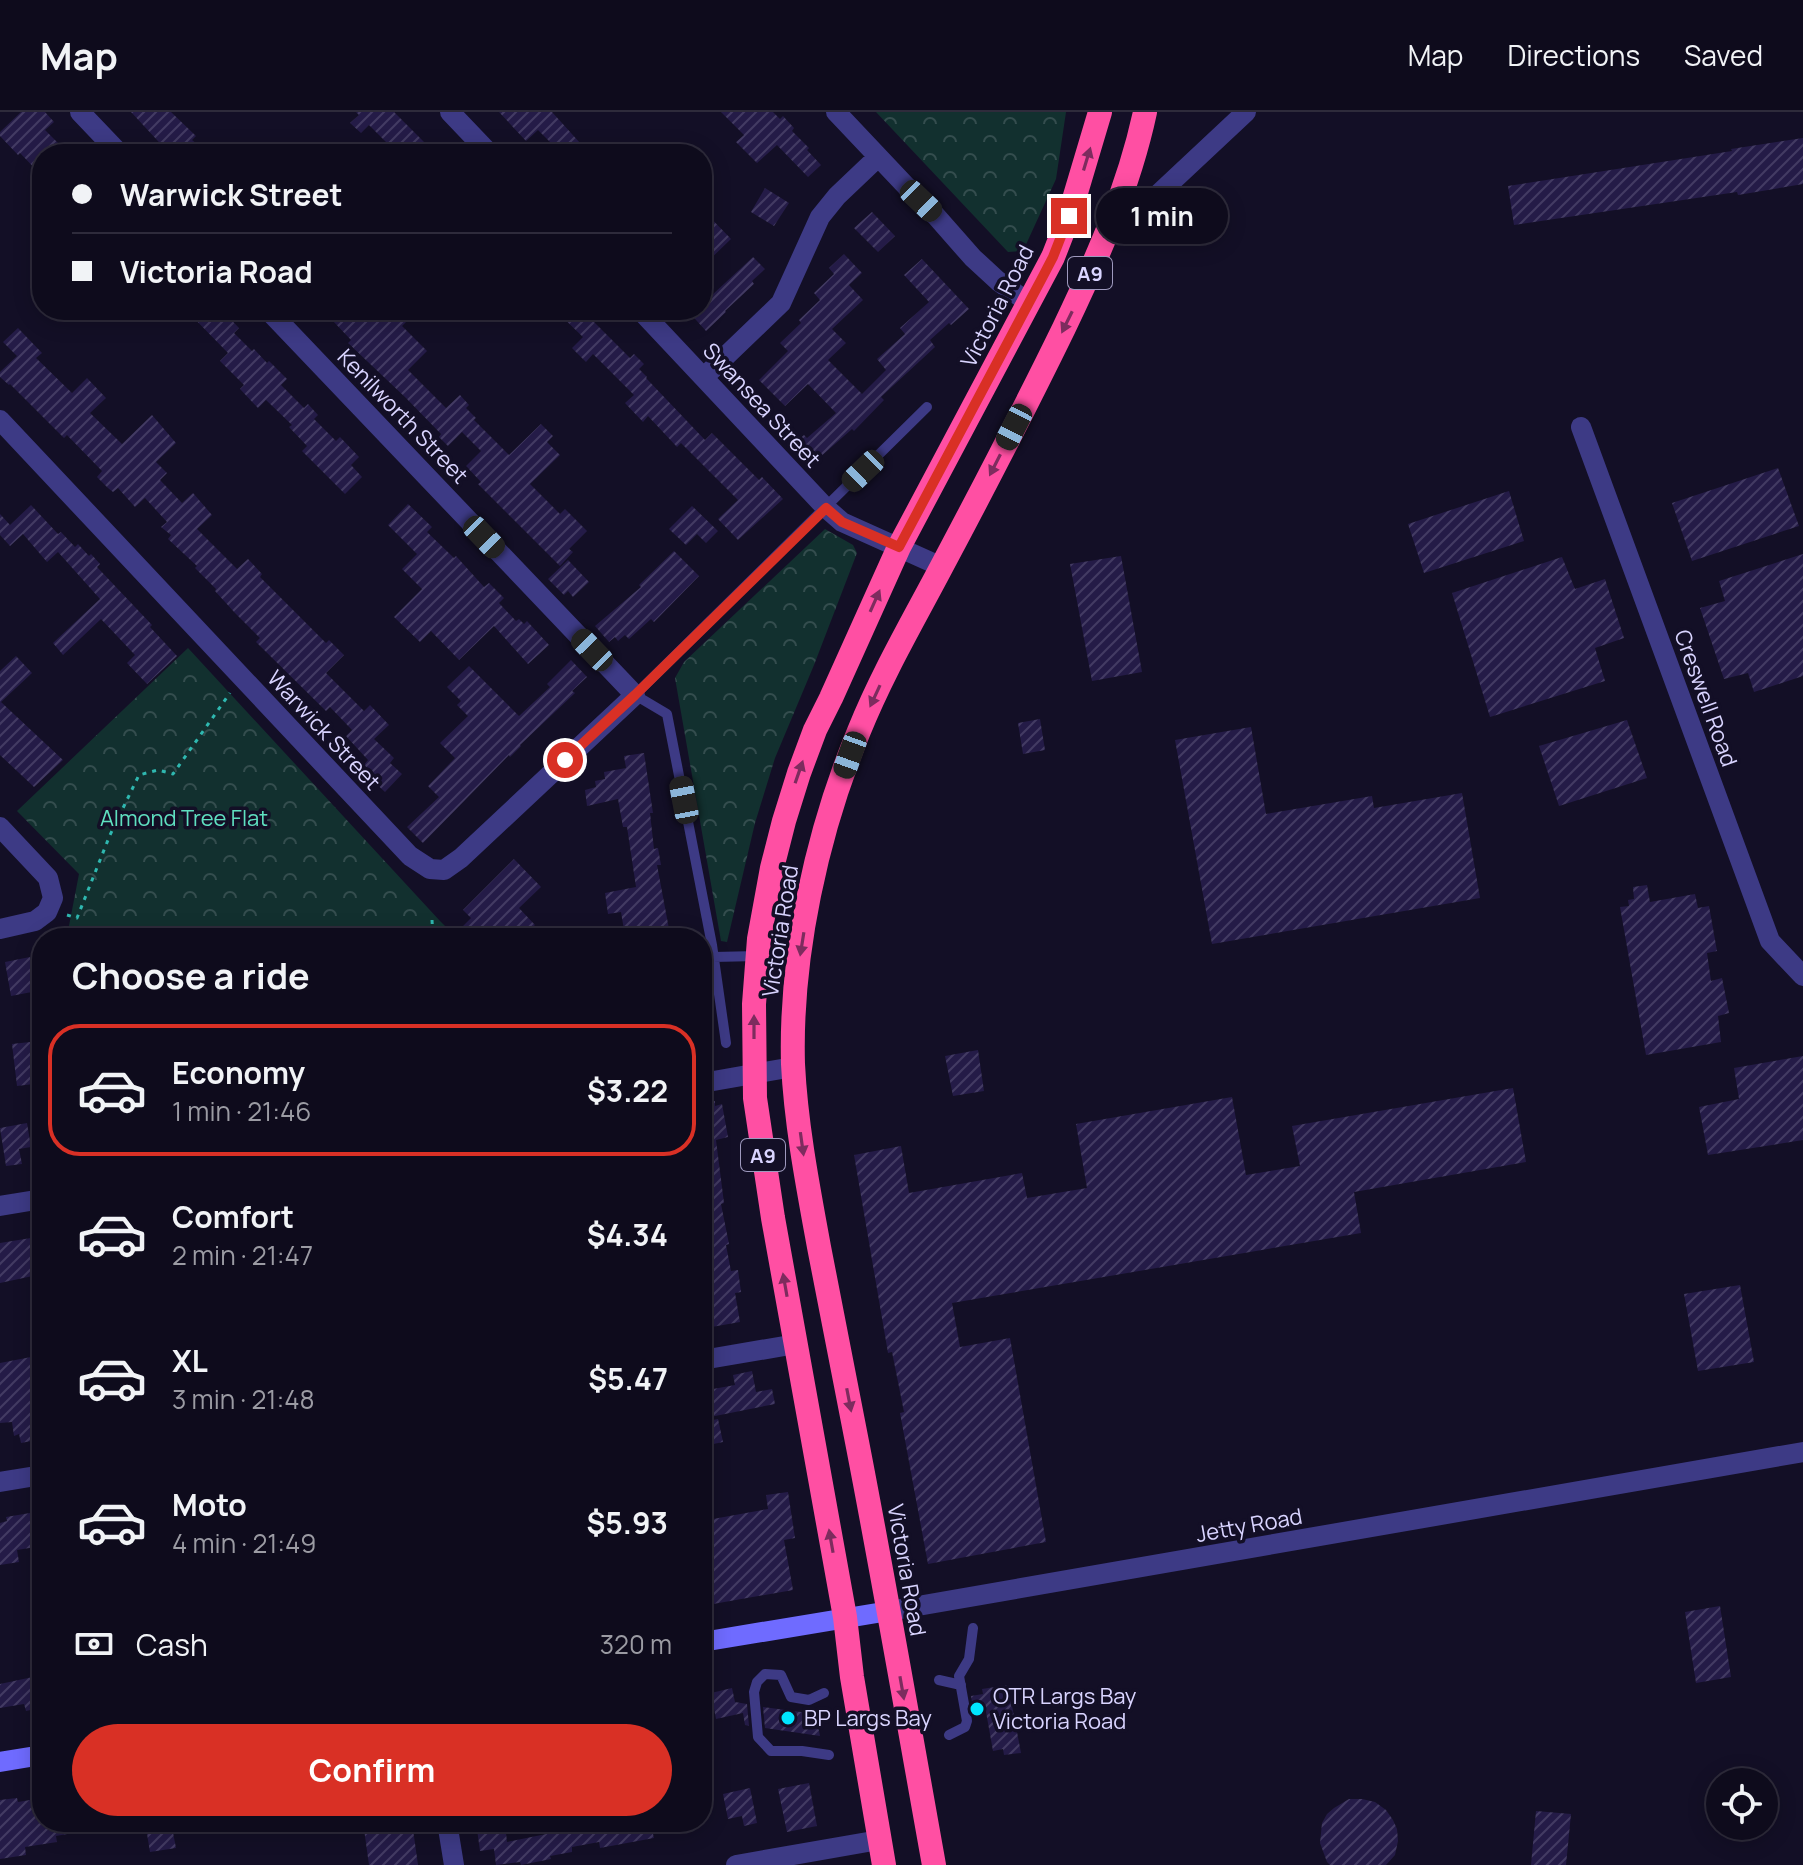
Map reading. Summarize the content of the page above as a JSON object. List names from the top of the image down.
{
  "streets": {
    "highway": ["A9", "Victoria Road"],
    "street": [
      "Swansea Street",
      "Kenilworth Street",
      "Creswell Road",
      "Warwick Street",
      "Jetty Road"
    ]
  },
  "crossings": [
    ["Victoria Road", "Swansea Street"],
    ["Victoria Road", "Jetty Road"],
    ["Kenilworth Street", "Warwick Street"]
  ],
  "parks": ["Almond Tree Flat"],
  "places": ["OTR Largs Bay Victoria Road", "BP Largs Bay"],
  "page": {
    "header": "Map",
    "nav": ["Map", "Directions", "Saved"],
    "banner": ["Warwick Street", "Victoria Road"],
    "bubble": "1 min",
    "heading": "Choose a ride",
    "list": [
      {
        "name": "Economy",
        "note": "1 min · 21:46",
        "value": "$3.22"
      },
      {
        "name": "Comfort",
        "note": "2 min · 21:47",
        "value": "$4.34"
      },
      {
        "name": "XL",
        "note": "3 min · 21:48",
        "value": "$5.47"
      },
      {
        "name": "Moto",
        "note": "4 min · 21:49",
        "value": "$5.93"
      }
    ],
    "pay": ["Cash", "320 m"],
    "buttons": "Confirm"
  }
}
